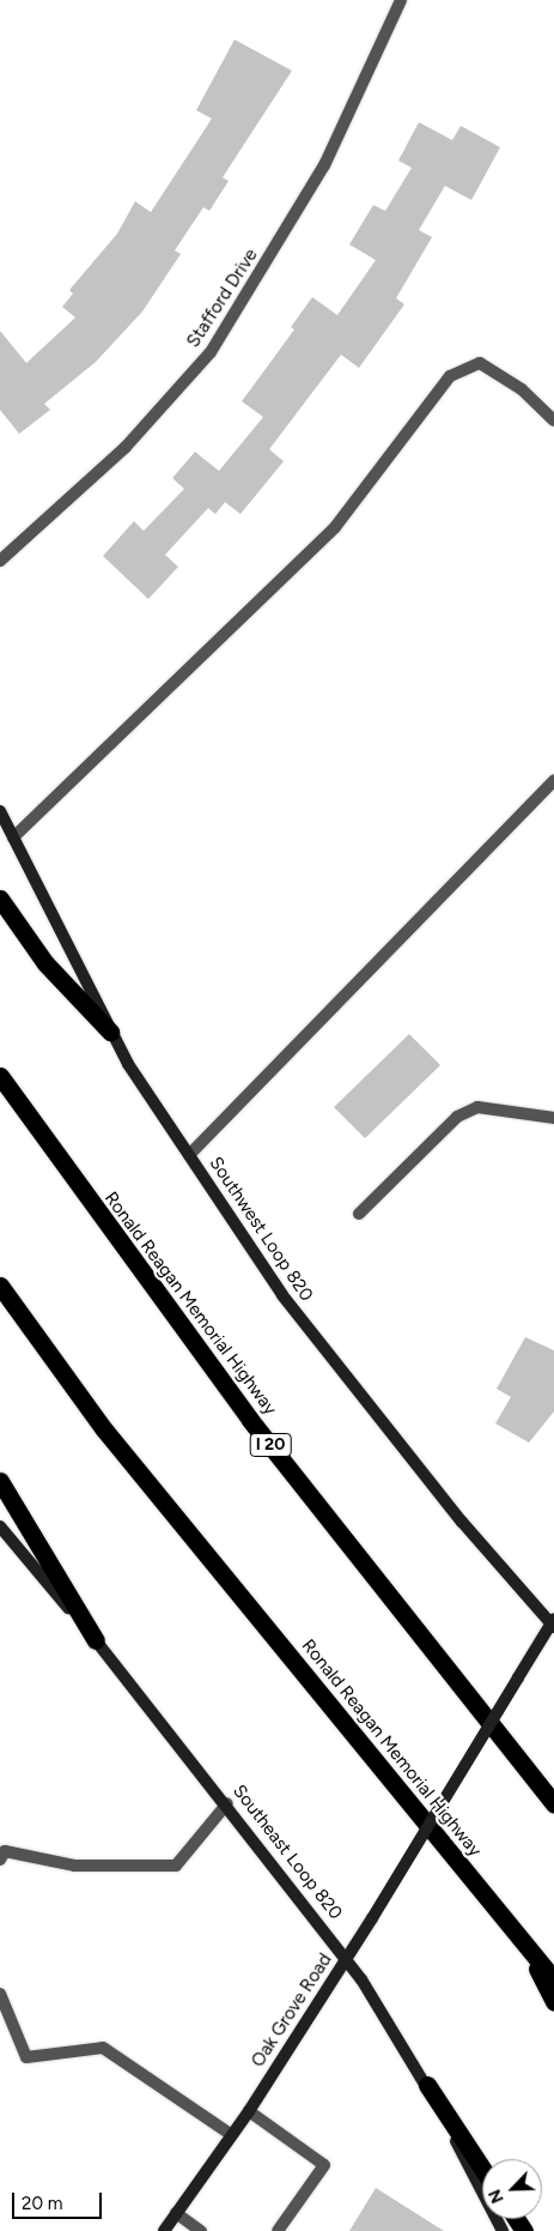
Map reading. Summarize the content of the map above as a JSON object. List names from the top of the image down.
{
  "streets": {
    "highway": ["Ronald Reagan Memorial Highway", "I 20"],
    "main road": ["Southwest Loop 820", "Southeast Loop 820", "Oak Grove Road"],
    "street": ["Stafford Drive"]
  },
  "crossings": [
    ["Southwest Loop 820", "Oak Grove Road"],
    ["Southeast Loop 820", "Oak Grove Road"]
  ],
  "scale_bar": "20 m",
  "north": "bottom left"
}
